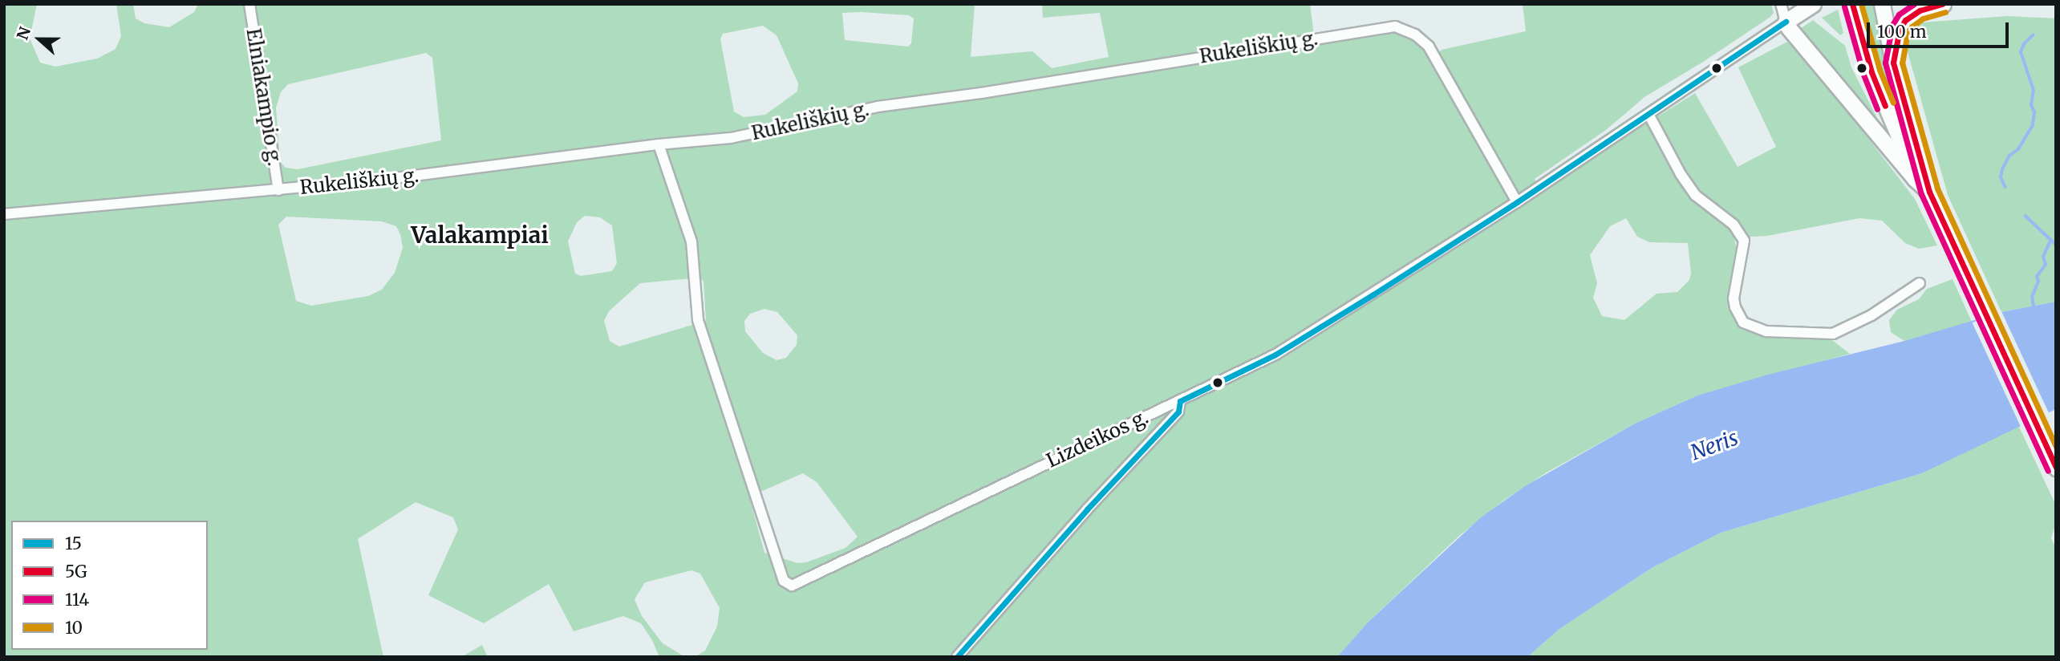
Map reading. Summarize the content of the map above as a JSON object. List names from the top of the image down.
{
  "streets": {
    "street": ["Rukeliškių g.", "Elniakampio g.", "Lizdeikos g."]
  },
  "crossings": [
    ["Rukeliškių g.", "Elniakampio g."],
    ["Rukeliškių g.", "Lizdeikos g."]
  ],
  "districts": ["Valakampiai"],
  "water": ["Neris"],
  "lines": [
    "transit line 5G",
    "transit line 114",
    "transit line 10",
    "transit line 15"
  ],
  "legend": [
    "15",
    "5G",
    "114",
    "10"
  ],
  "scale_bar": "100 m",
  "north": "left"
}
